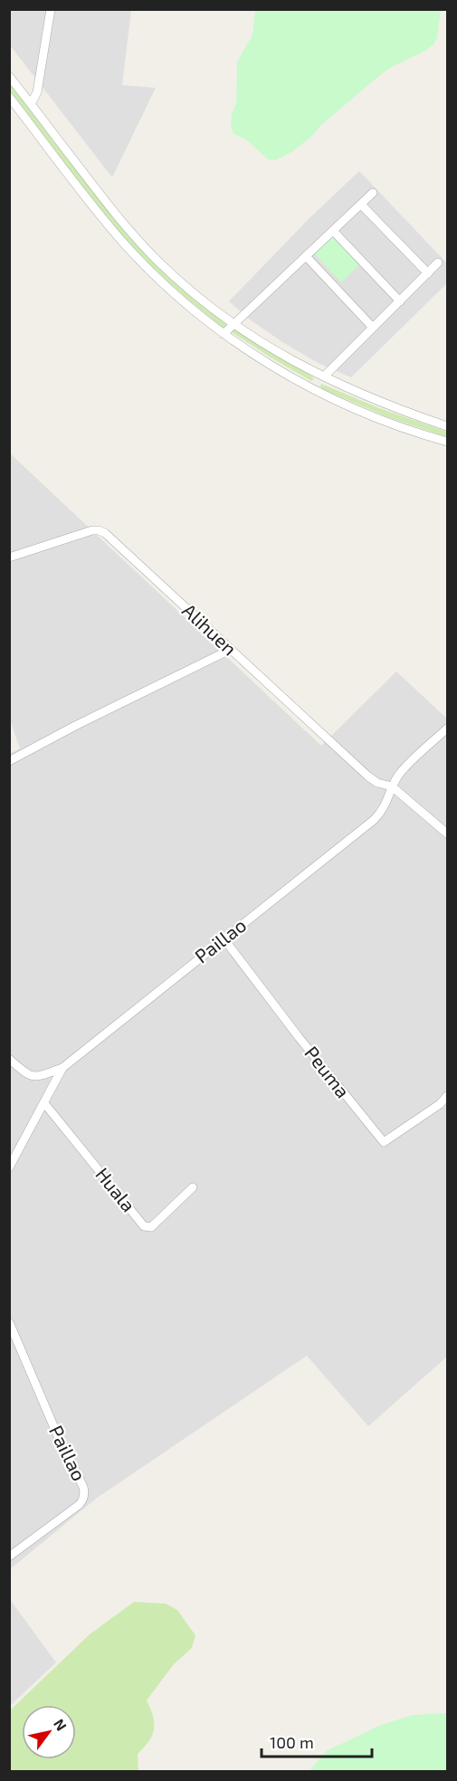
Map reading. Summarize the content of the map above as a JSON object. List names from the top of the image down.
{
  "streets": {
    "street": [
      "Alihuen",
      "Paillao",
      "Peuma",
      "Huala"
    ]
  },
  "crossings": [
    ["Alihuen", "Paillao"],
    ["Paillao", "Peuma"],
    ["Paillao", "Huala"]
  ],
  "scale_bar": "100 m",
  "north": "top right"
}
